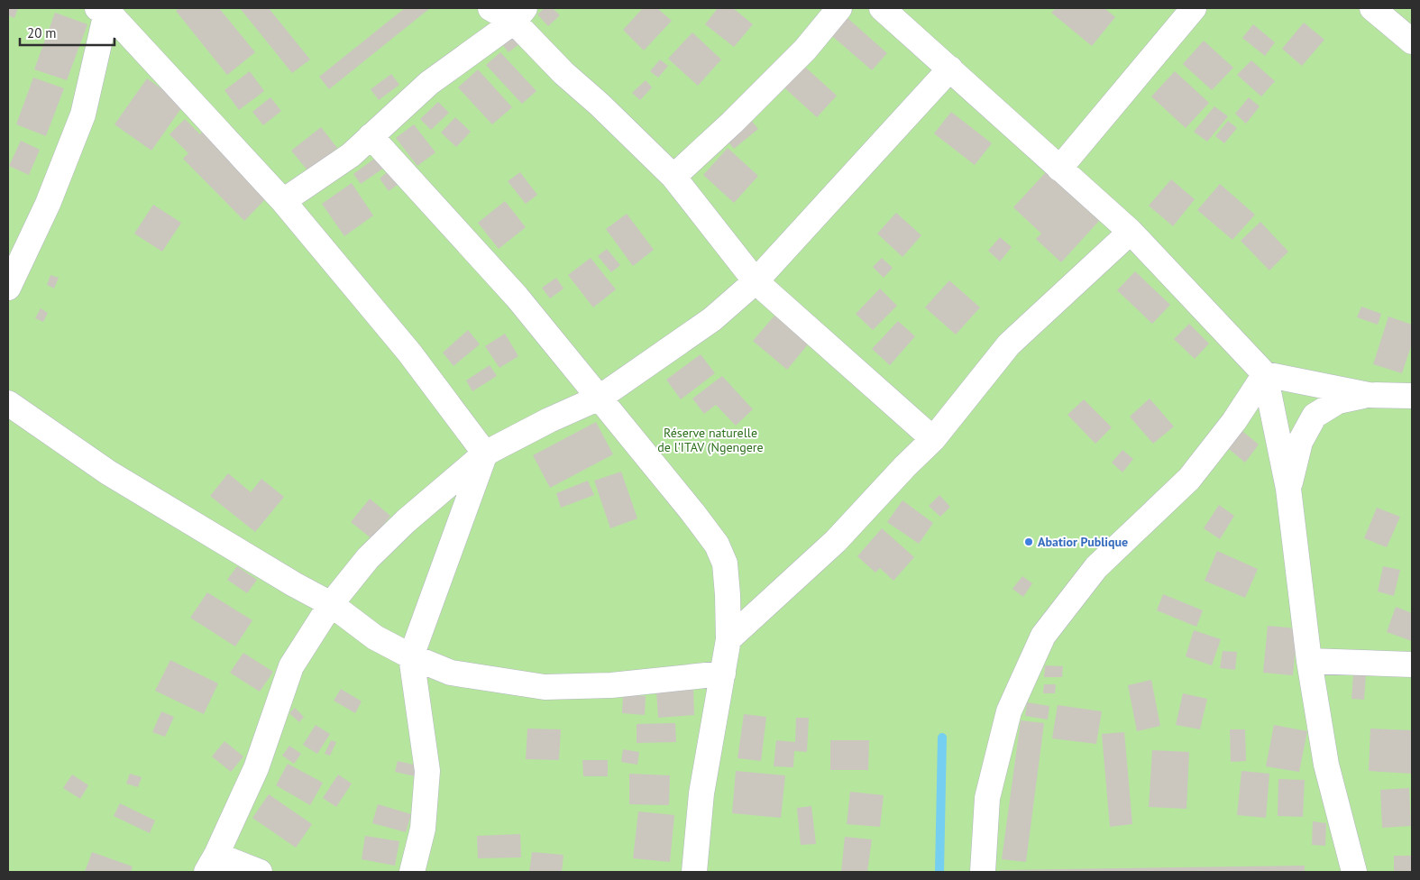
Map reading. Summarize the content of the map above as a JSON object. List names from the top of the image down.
{
  "parks": ["Réserve naturelle de l'ITAV (Ngengere"],
  "places": ["Abatior Publique"],
  "scale_bar": "20 m"
}
